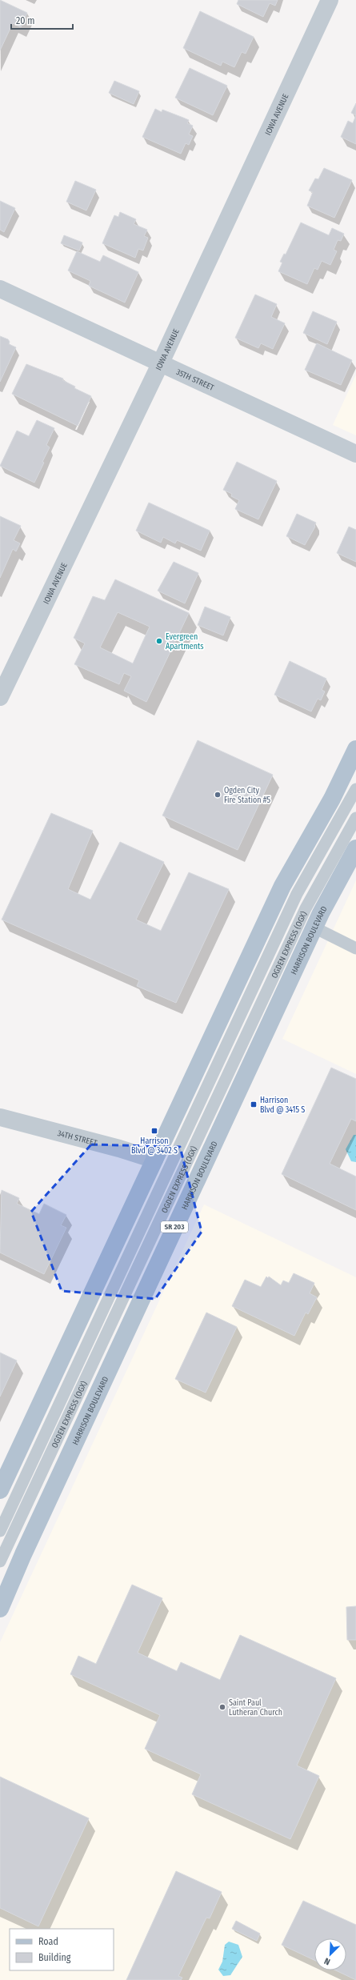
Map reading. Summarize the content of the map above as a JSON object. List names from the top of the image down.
{
  "streets": {
    "main road": ["HARRISON BOULEVARD", "SR 203"],
    "street": ["IOWA AVENUE", "35TH STREET", "34TH STREET"],
    "lane": ["OGDEN EXPRESS (OGX)"]
  },
  "crossings": [
    ["IOWA AVENUE", "35TH STREET"]
  ],
  "places": {
    "other": ["Evergreen Apartments", "Ogden City Fire Station #5", "Saint Paul Lutheran Church"],
    "transit": ["Harrison Blvd @ 3415 S", "Harrison Blvd @ 3402 S"]
  },
  "legend": ["Road", "Building"],
  "scale_bar": "20 m",
  "north": "bottom left"
}
